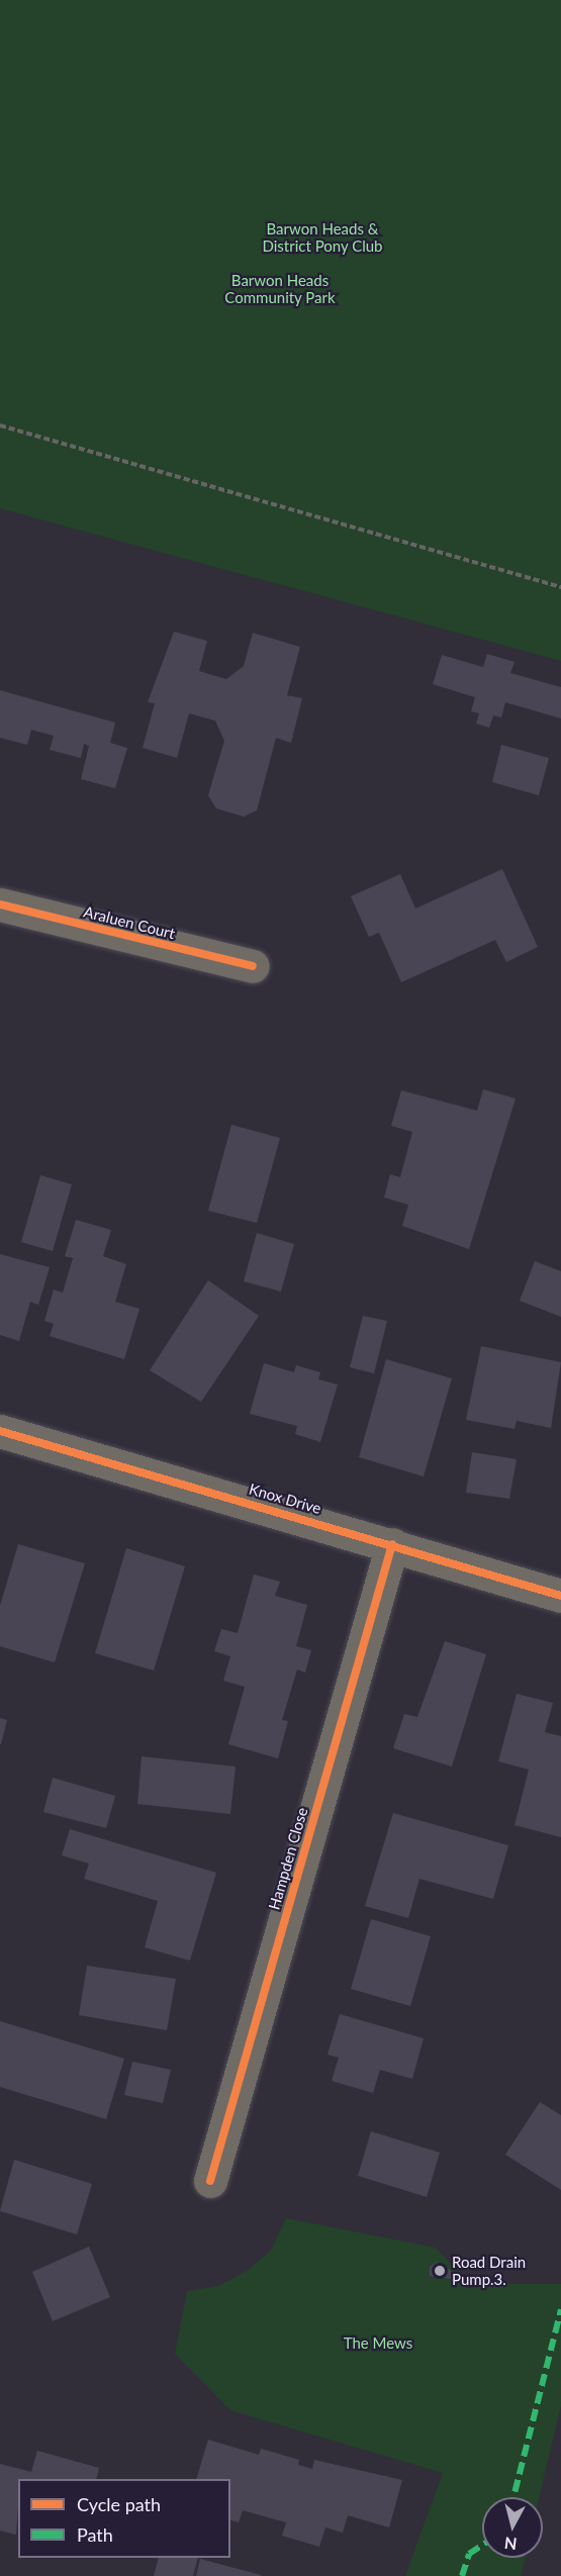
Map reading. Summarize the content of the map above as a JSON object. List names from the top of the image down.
{
  "streets": {
    "street": ["Araluen Court", "Knox Drive", "Hampden Close"]
  },
  "crossings": [
    ["Knox Drive", "Hampden Close"]
  ],
  "parks": ["Barwon Heads & District Pony Club", "Barwon Heads Community Park", "The Mews"],
  "places": ["Road Drain Pump.3."],
  "legend": ["Cycle path", "Path"],
  "north": "bottom"
}
